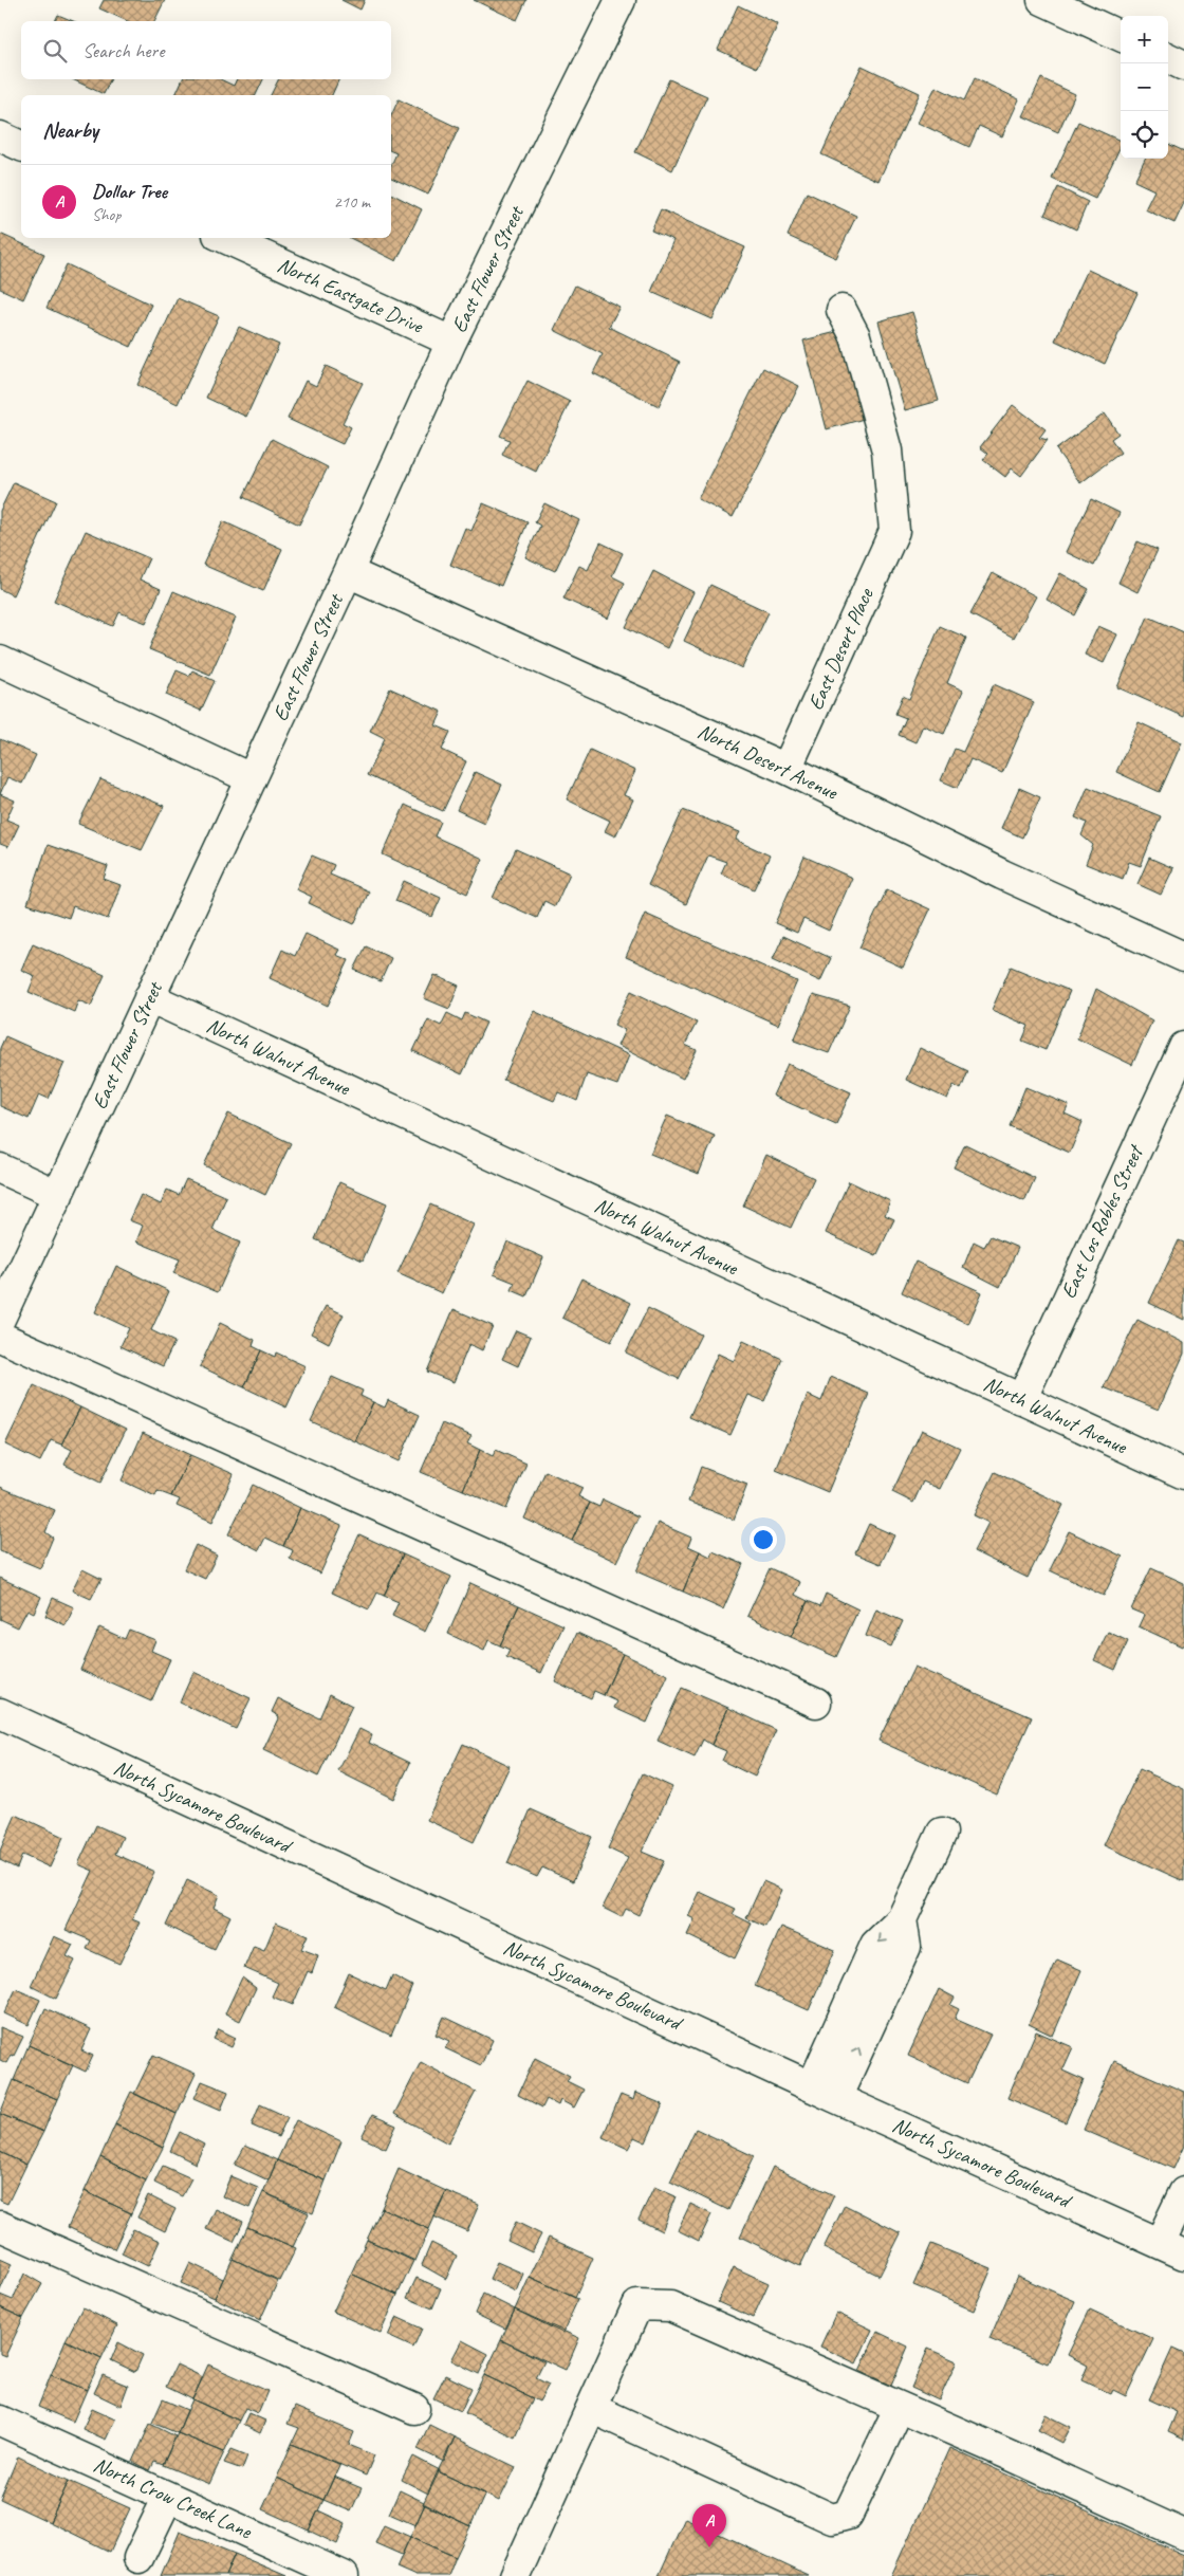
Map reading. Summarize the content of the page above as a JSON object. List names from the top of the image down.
{
  "streets": {
    "street": [
      "East Flower Street",
      "North Eastgate Drive",
      "East Desert Place",
      "North Desert Avenue",
      "North Walnut Avenue",
      "East Los Robles Street",
      "North Sycamore Boulevard",
      "North Crow Creek Lane"
    ]
  },
  "crossings": [
    ["East Flower Street", "North Eastgate Drive"],
    ["East Flower Street", "North Desert Avenue"],
    ["East Flower Street", "North Walnut Avenue"],
    ["East Desert Place", "North Desert Avenue"],
    ["North Walnut Avenue", "East Los Robles Street"]
  ],
  "page": {
    "map_buttons": ["+", "−"],
    "search": "Search here",
    "heading": "Nearby",
    "list": [
      {
        "mark": "A",
        "name": "Dollar Tree",
        "note": "Shop",
        "value": "210 m"
      }
    ],
    "pins": "A"
  }
}
